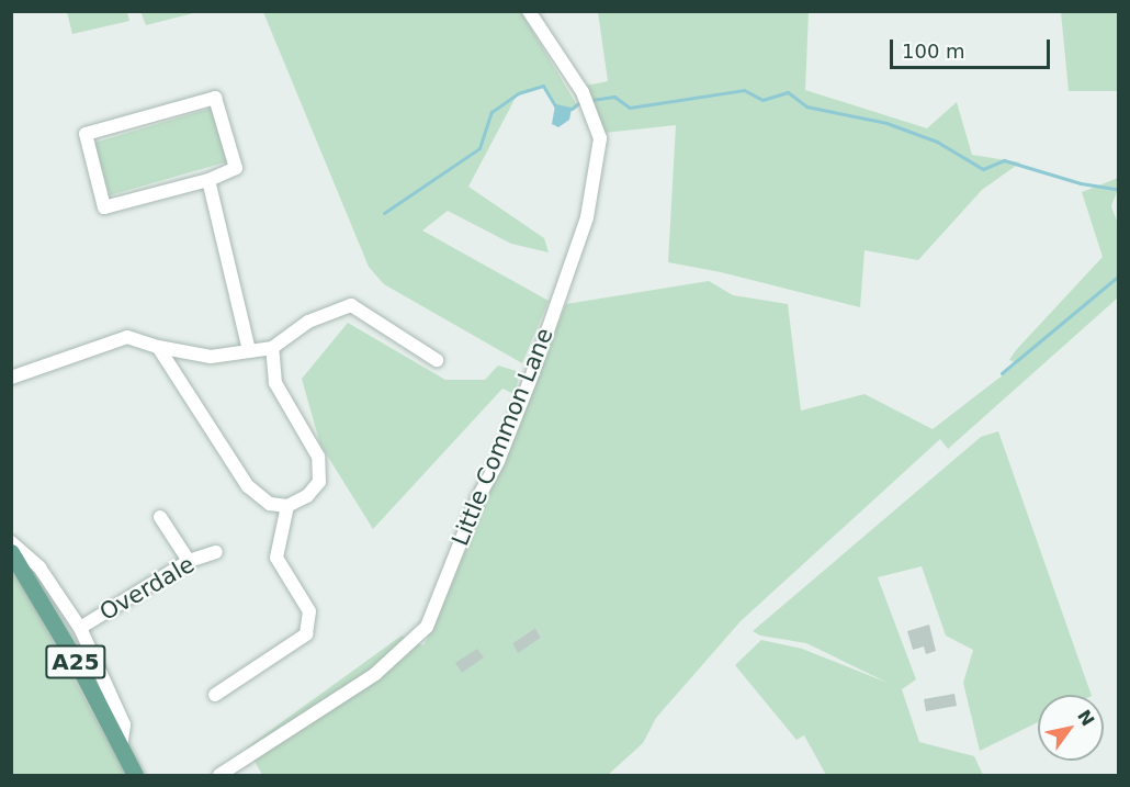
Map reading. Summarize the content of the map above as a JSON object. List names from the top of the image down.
{
  "streets": {
    "main road": ["A25"],
    "street": ["Little Common Lane", "Overdale"]
  },
  "crossings": [
    ["Overdale", "A25"]
  ],
  "scale_bar": "100 m",
  "north": "top right"
}
